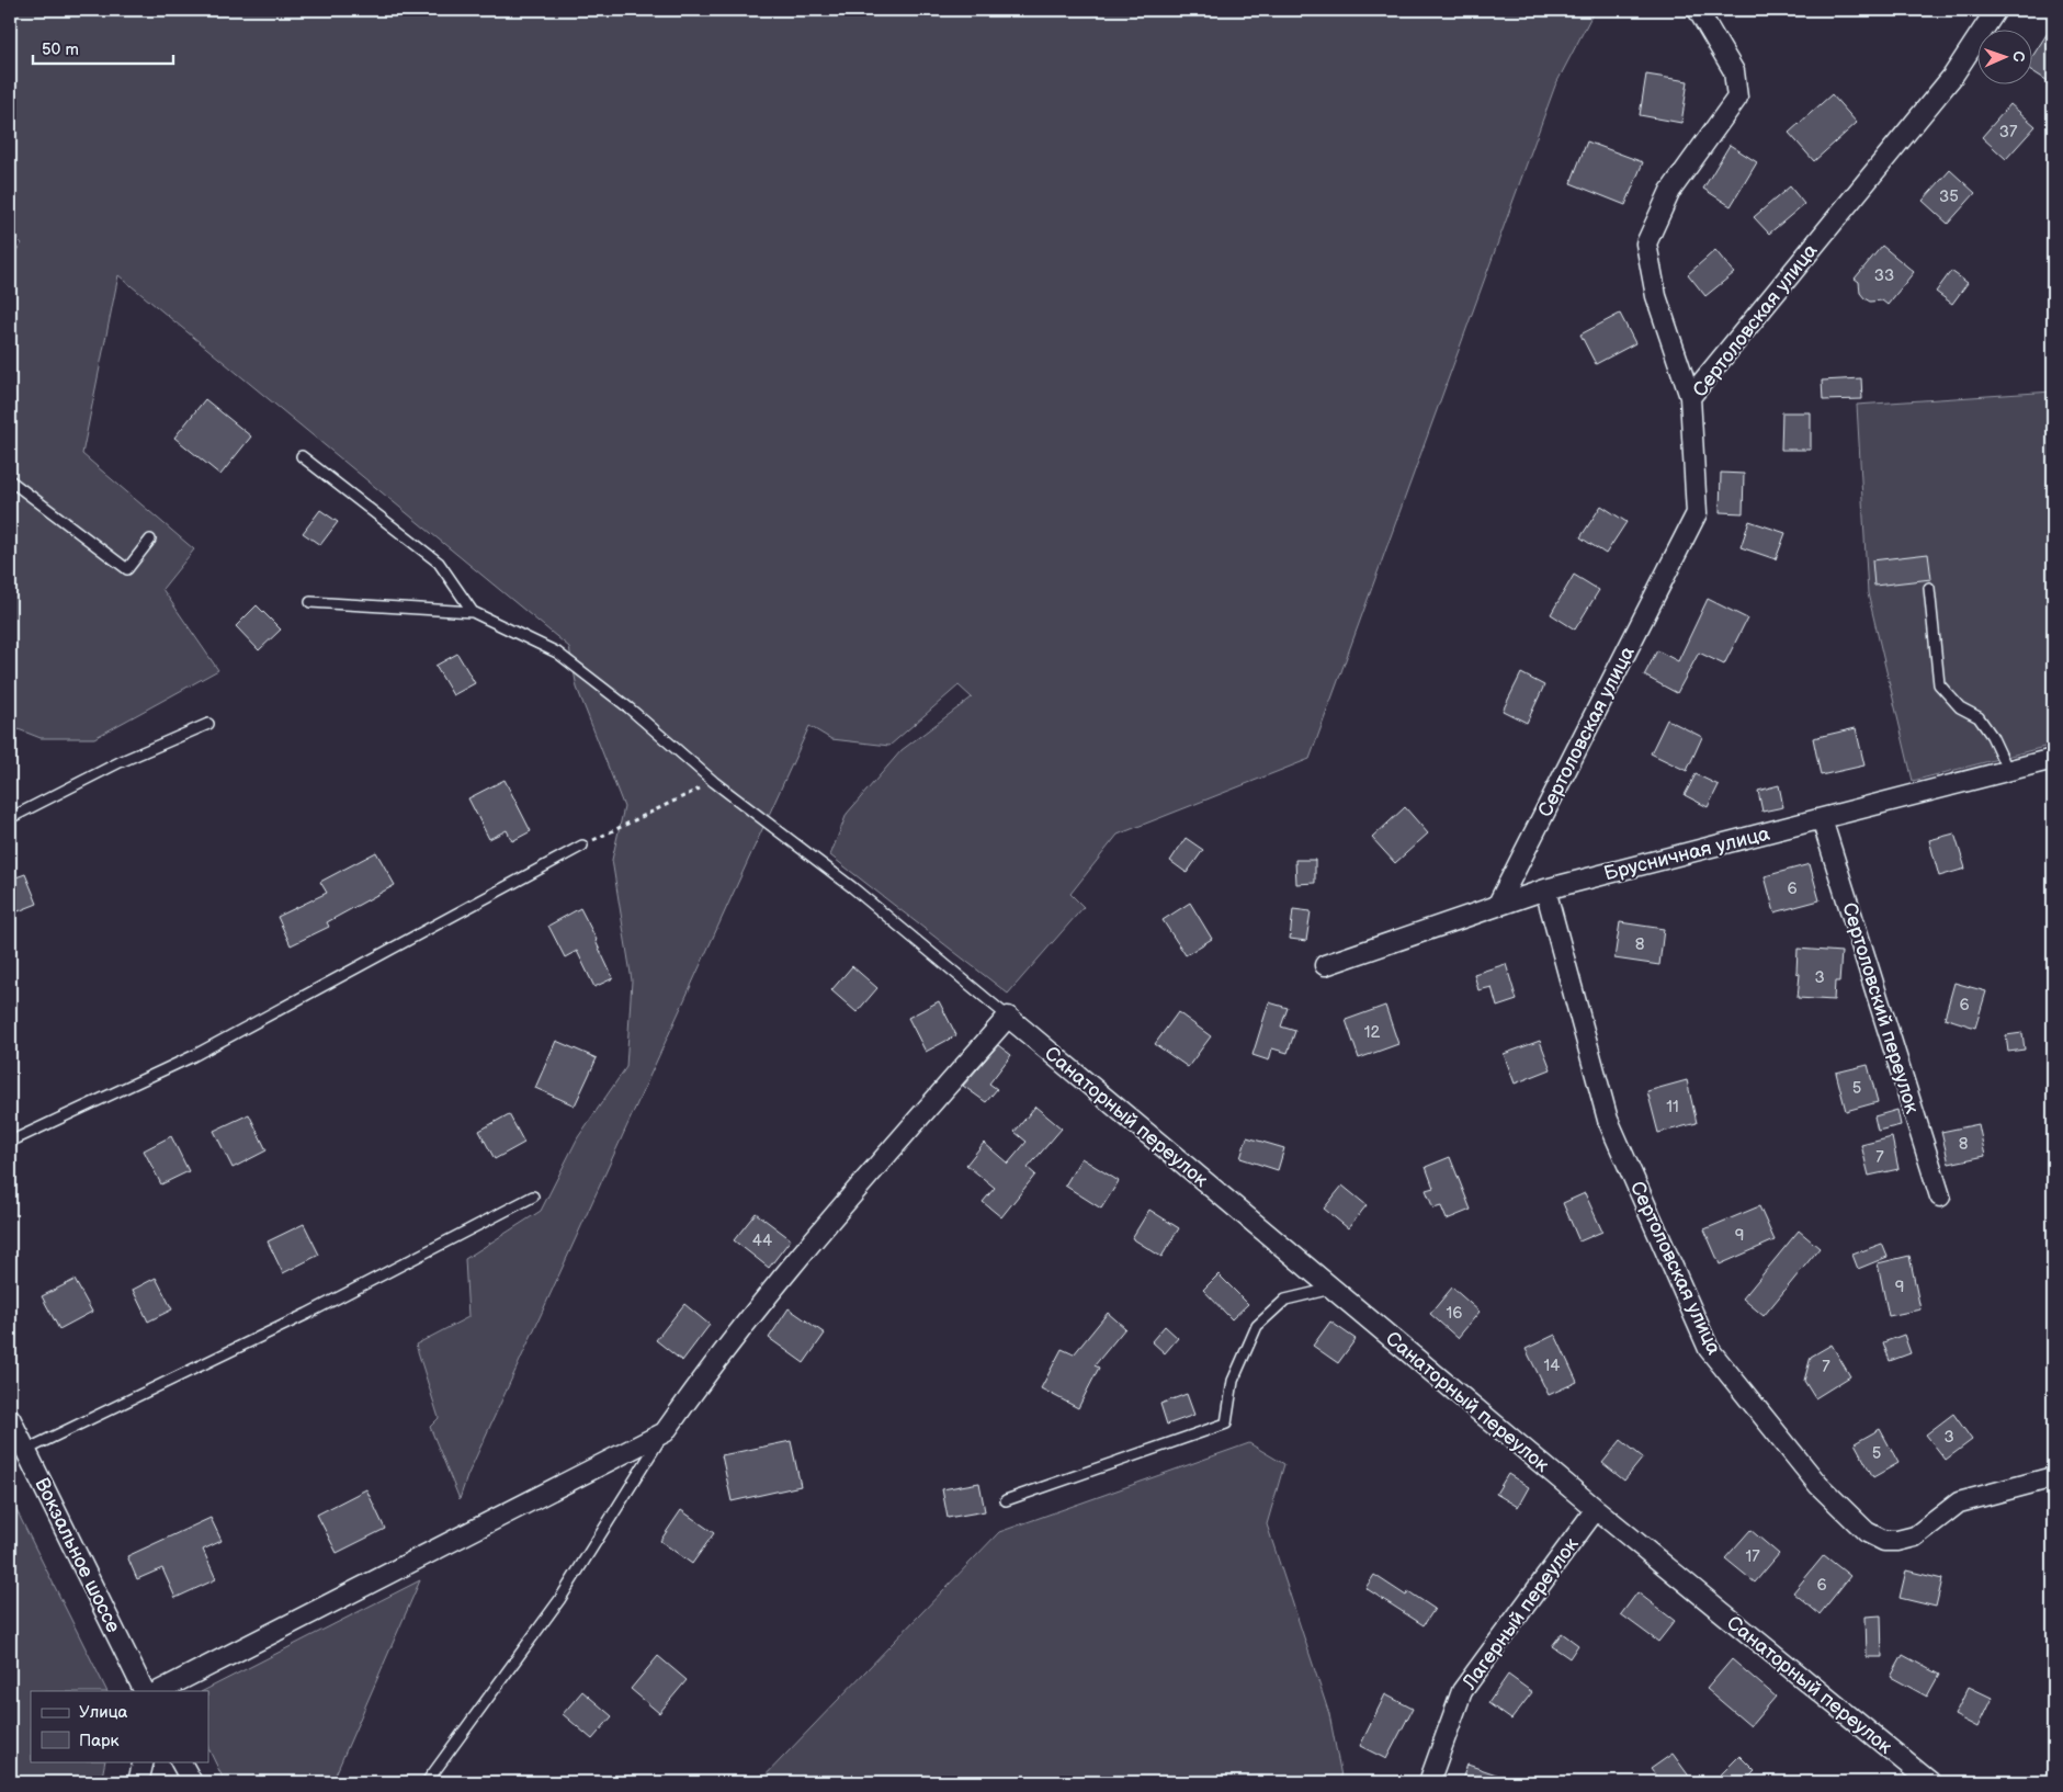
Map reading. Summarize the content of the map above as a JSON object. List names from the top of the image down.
{
  "streets": {
    "street": [
      "Сертоловская улица",
      "Брусничная улица",
      "Сертоловский переулок",
      "Санаторный переулок",
      "Вокзальное шоссе",
      "Лагерный переулок"
    ]
  },
  "crossings": [
    ["Сертоловская улица", "Брусничная улица"],
    ["Брусничная улица", "Сертоловский переулок"],
    ["Санаторный переулок", "Лагерный переулок"]
  ],
  "house_numbers": [
    "37",
    "35",
    "33",
    "6",
    "8",
    "3",
    "6",
    "12",
    "5",
    "11",
    "8",
    "7",
    "9",
    "44",
    "9",
    "16",
    "14",
    "7",
    "3",
    "5",
    "17",
    "6"
  ],
  "legend": ["Улица", "Парк"],
  "scale_bar": "50 m",
  "north": "right"
}
